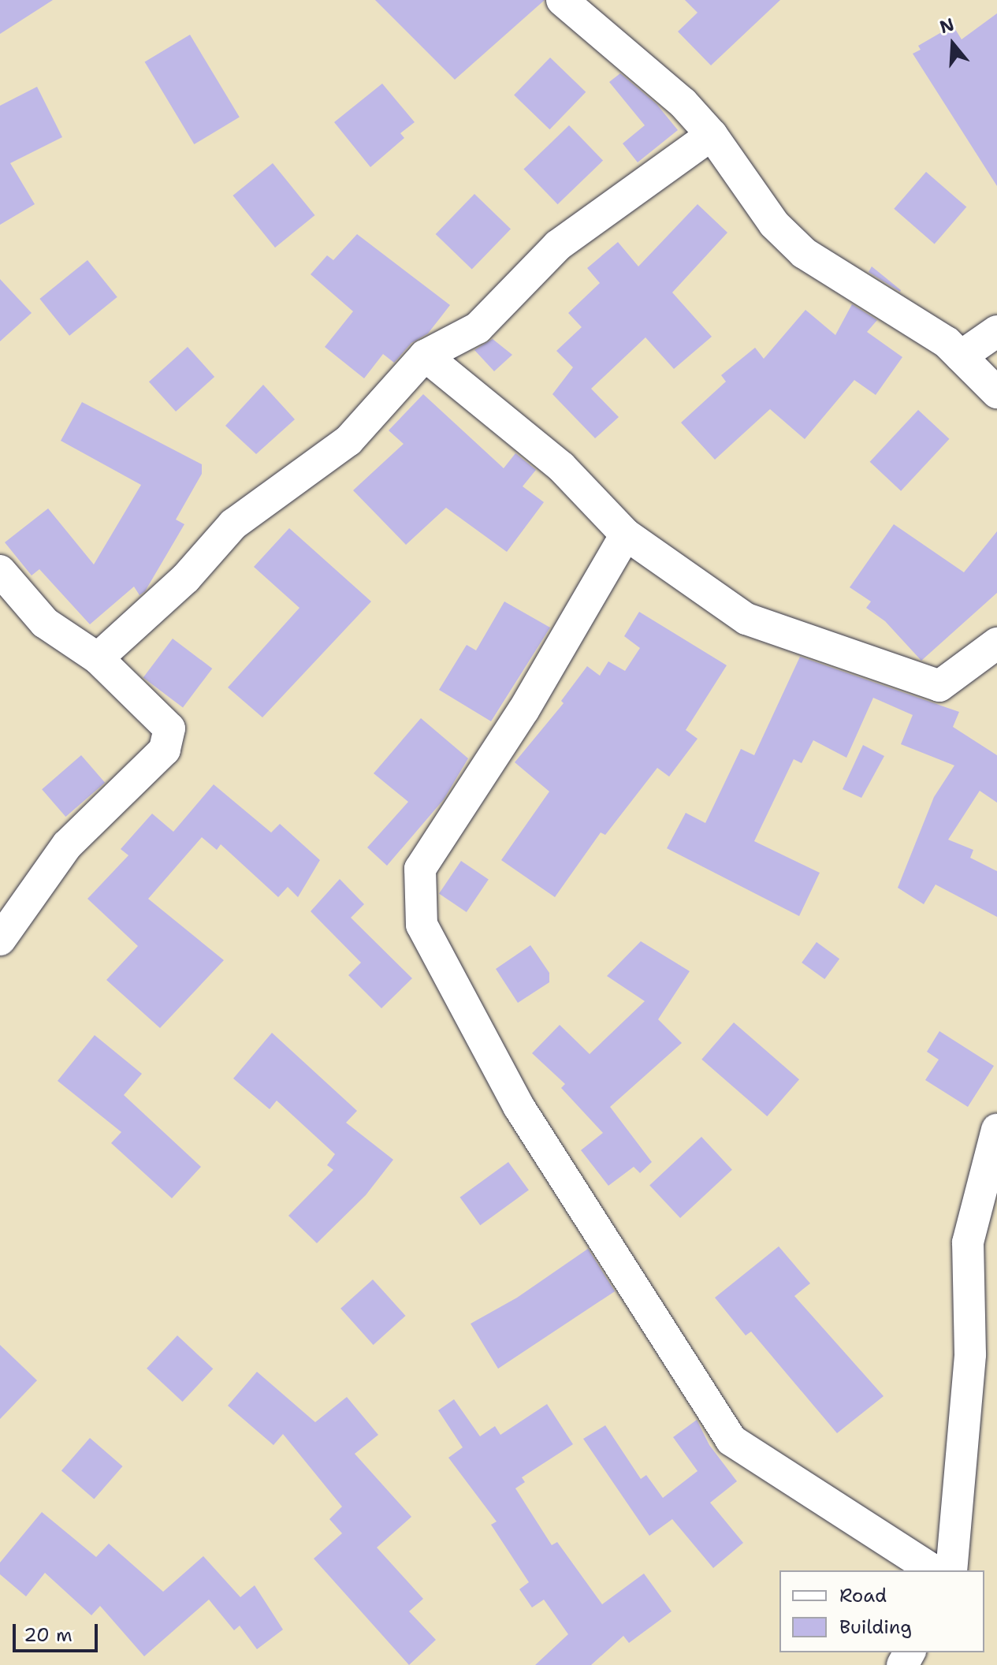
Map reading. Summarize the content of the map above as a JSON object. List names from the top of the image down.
{
  "legend": ["Road", "Building"],
  "scale_bar": "20 m",
  "north": "top"
}
